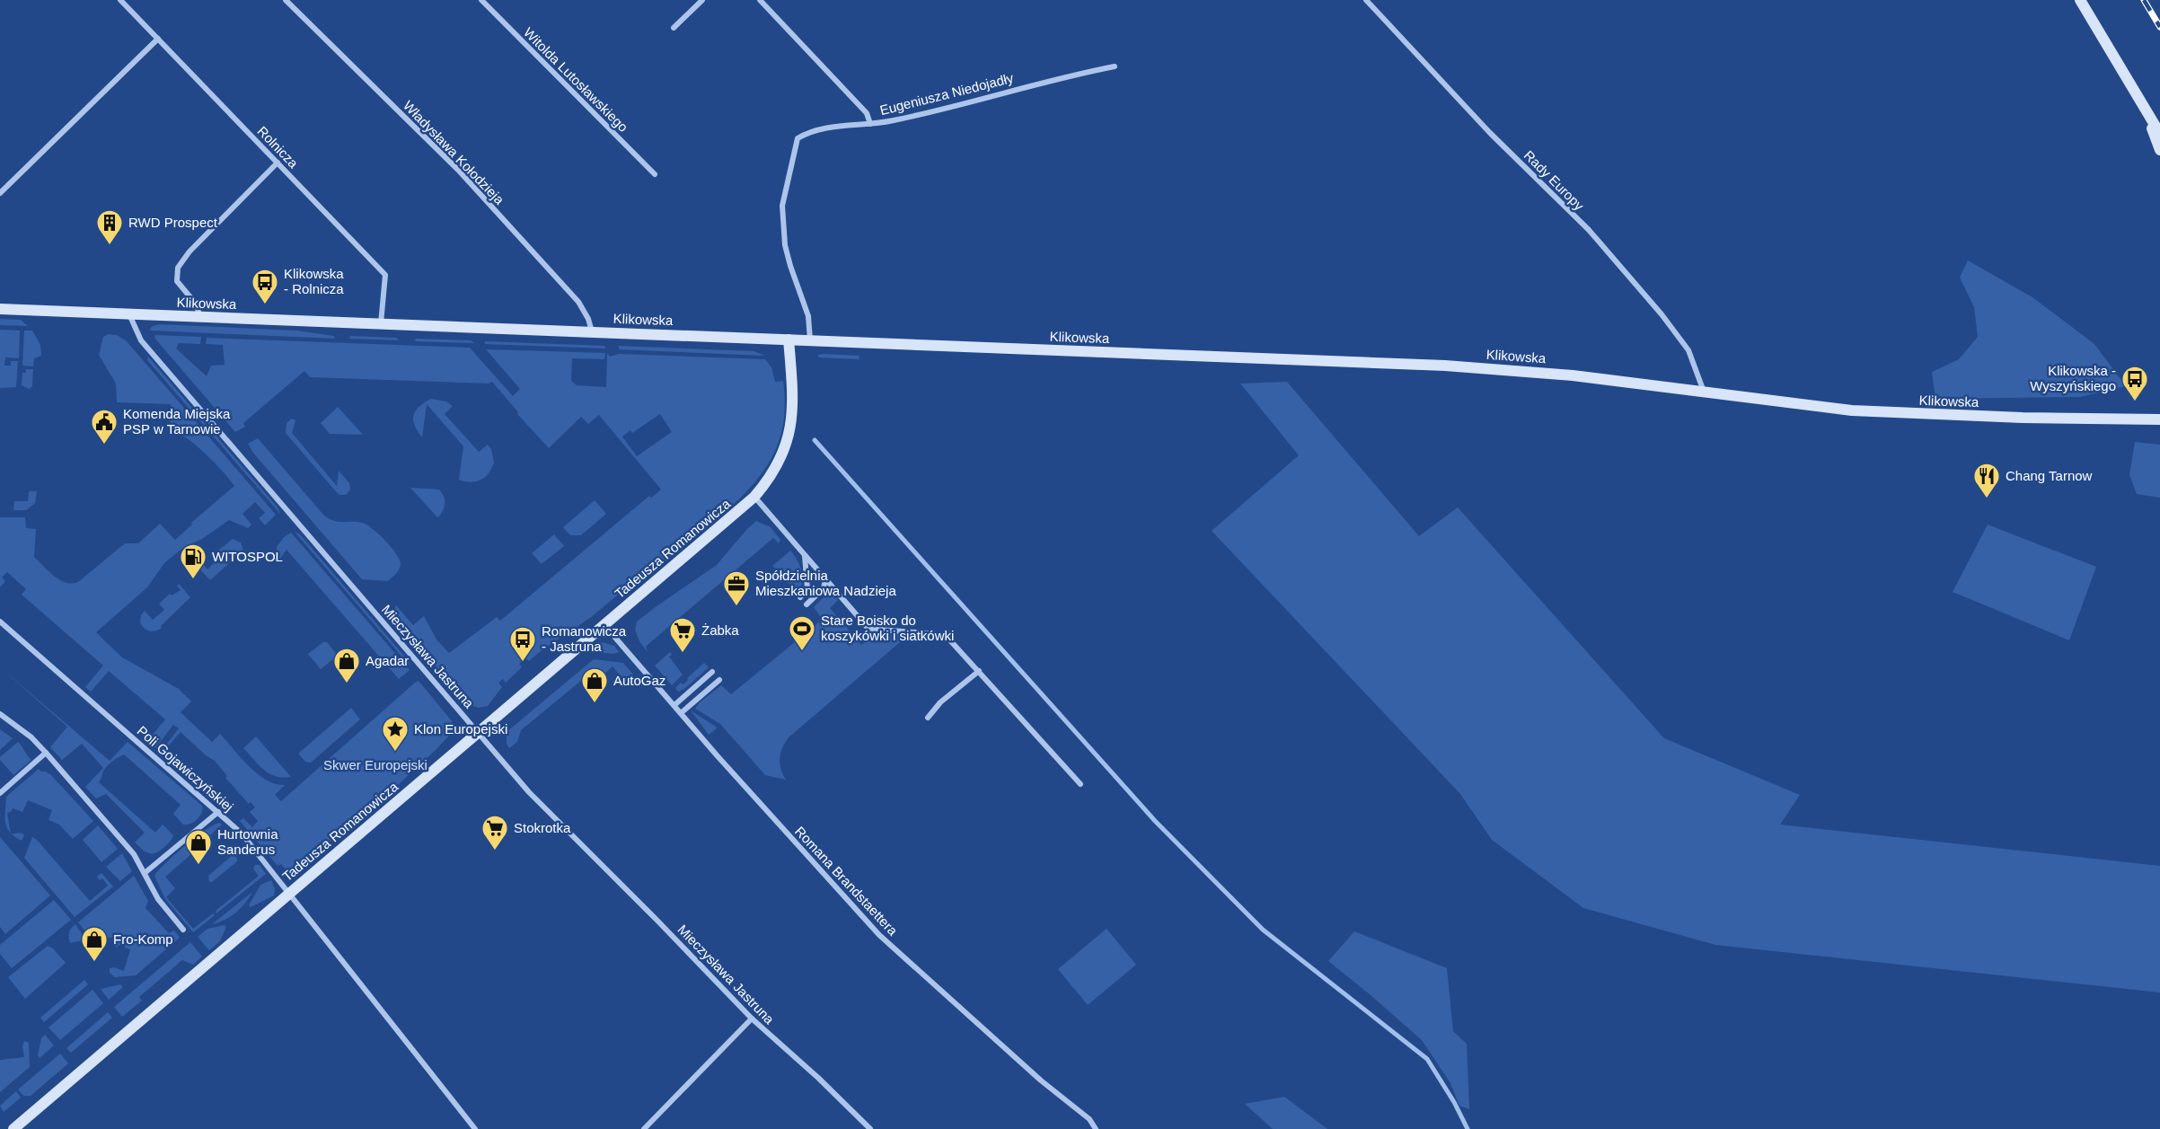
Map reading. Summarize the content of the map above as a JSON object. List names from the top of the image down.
{
  "streets": {
    "street": [
      "Witolda Lutosławskiego",
      "Eugeniusza Niedojadły",
      "Rolnicza",
      "Władysława Kołodzieja",
      "Rady Europy",
      "Klikowska",
      "Tadeusza Romanowicza",
      "Mieczysława Jastruna",
      "Poli Gojawiczyńskiej",
      "Romana Brandstaettera"
    ]
  },
  "crossings": [
    ["Eugeniusza Niedojadły", "Klikowska"],
    ["Rolnicza", "Klikowska"],
    ["Władysława Kołodzieja", "Klikowska"],
    ["Rady Europy", "Klikowska"],
    ["Klikowska", "Tadeusza Romanowicza"],
    ["Klikowska", "Mieczysława Jastruna"],
    ["Tadeusza Romanowicza", "Mieczysława Jastruna"],
    ["Tadeusza Romanowicza", "Poli Gojawiczyńskiej"],
    ["Tadeusza Romanowicza", "Romana Brandstaettera"]
  ],
  "parks": ["Skwer Europejski"],
  "places": {
    "building": ["RWD Prospect"],
    "bus stop": ["Klikowska - Rolnicza", "Klikowska - Wyszyńskiego", "Romanowicza - Jastruna"],
    "public building": ["Komenda Miejska PSP w Tarnowie"],
    "restaurant": ["Chang Tarnow"],
    "fuel station": ["WITOSPOL"],
    "office": ["Spółdzielnia Mieszkaniowa Nadzieja"],
    "sports": ["Stare Boisko do koszykówki i siatkówki"],
    "supermarket": ["Żabka", "Stokrotka"],
    "shop": [
      "Agadar",
      "AutoGaz",
      "Hurtownia Sanderus",
      "Fro-Komp"
    ],
    "place": ["Klon Europejski"]
  }
}
